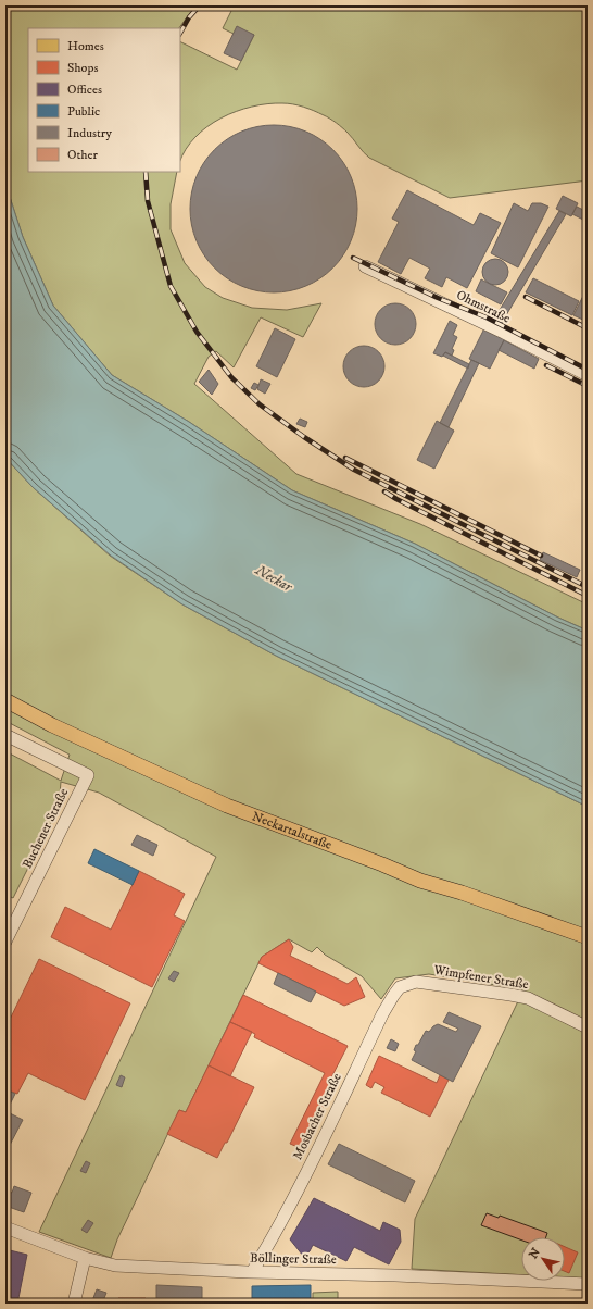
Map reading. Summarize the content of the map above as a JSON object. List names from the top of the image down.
{
  "streets": {
    "main road": ["Neckartalstraße"],
    "street": [
      "Ohmstraße",
      "Buchener Straße",
      "Wimpfener Straße",
      "Mosbacher Straße",
      "Böllinger Straße"
    ]
  },
  "crossings": [
    ["Wimpfener Straße", "Mosbacher Straße"],
    ["Mosbacher Straße", "Böllinger Straße"]
  ],
  "water": ["Neckar"],
  "legend": [
    "Homes",
    "Shops",
    "Offices",
    "Public",
    "Industry",
    "Other"
  ],
  "north": "top left"
}
